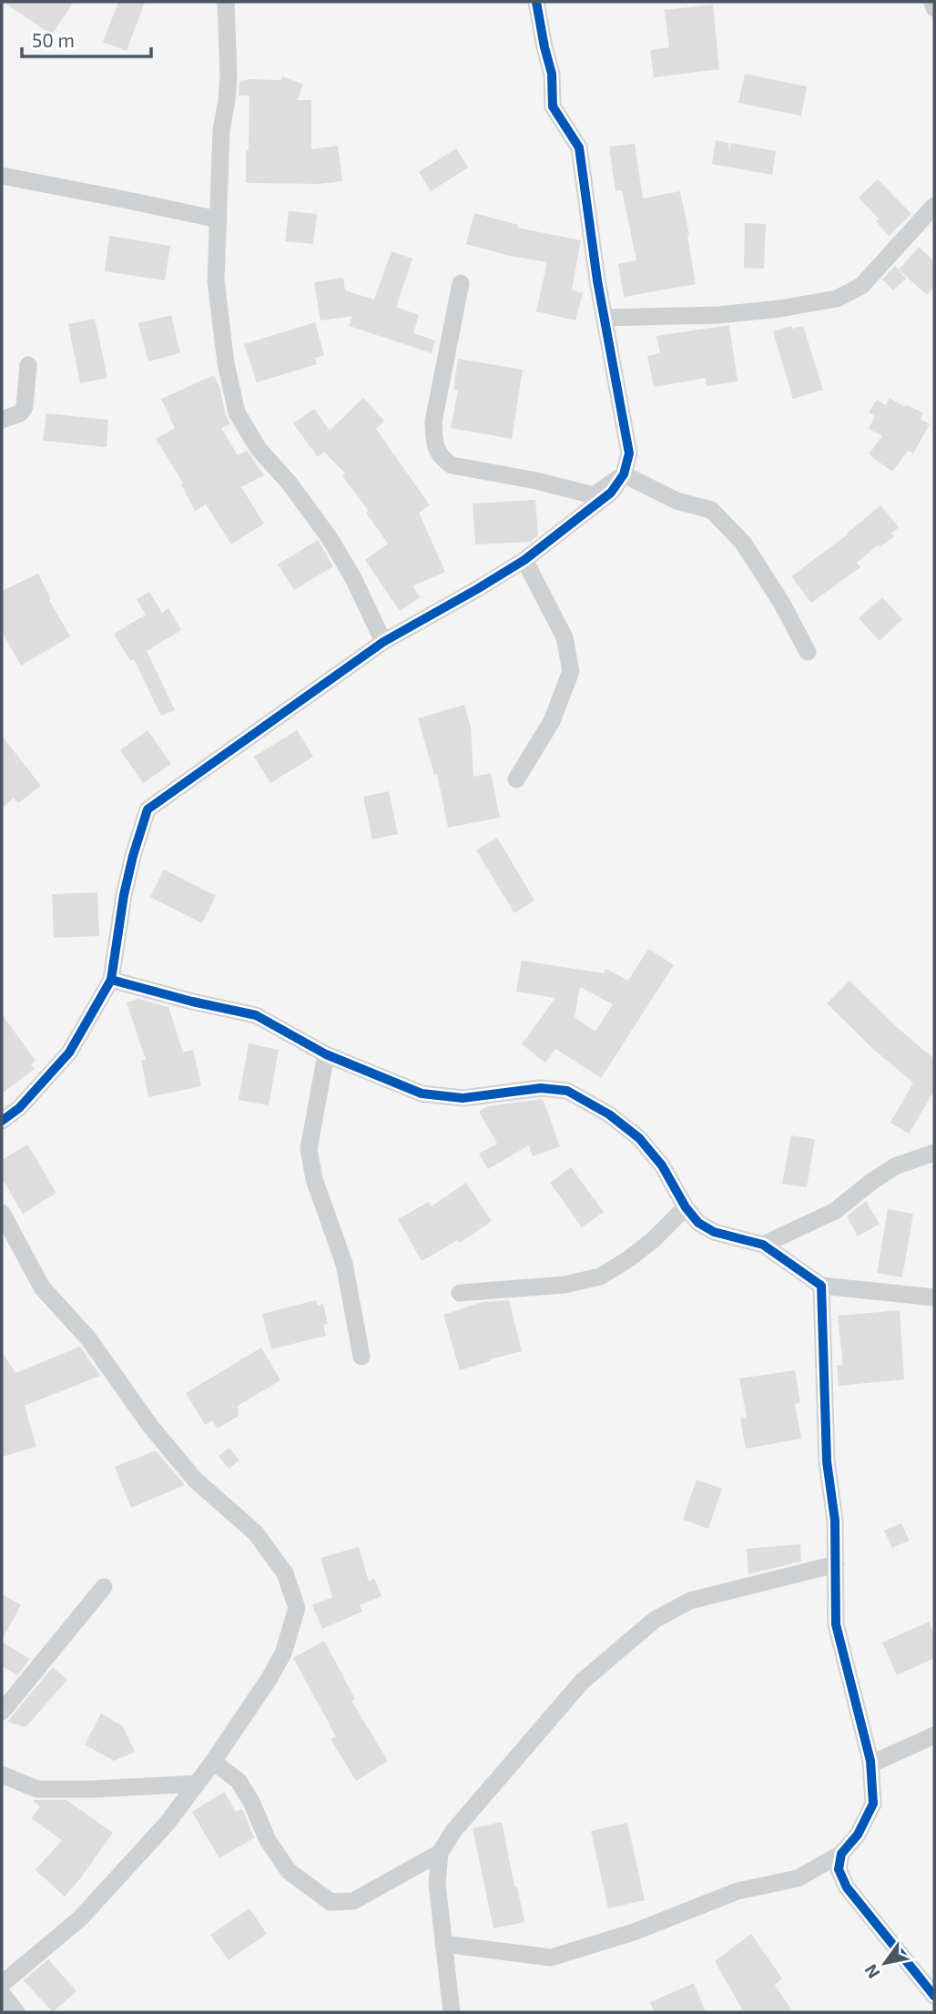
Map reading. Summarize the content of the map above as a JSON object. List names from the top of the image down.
{
  "scale_bar": "50 m",
  "north": "bottom left"
}
